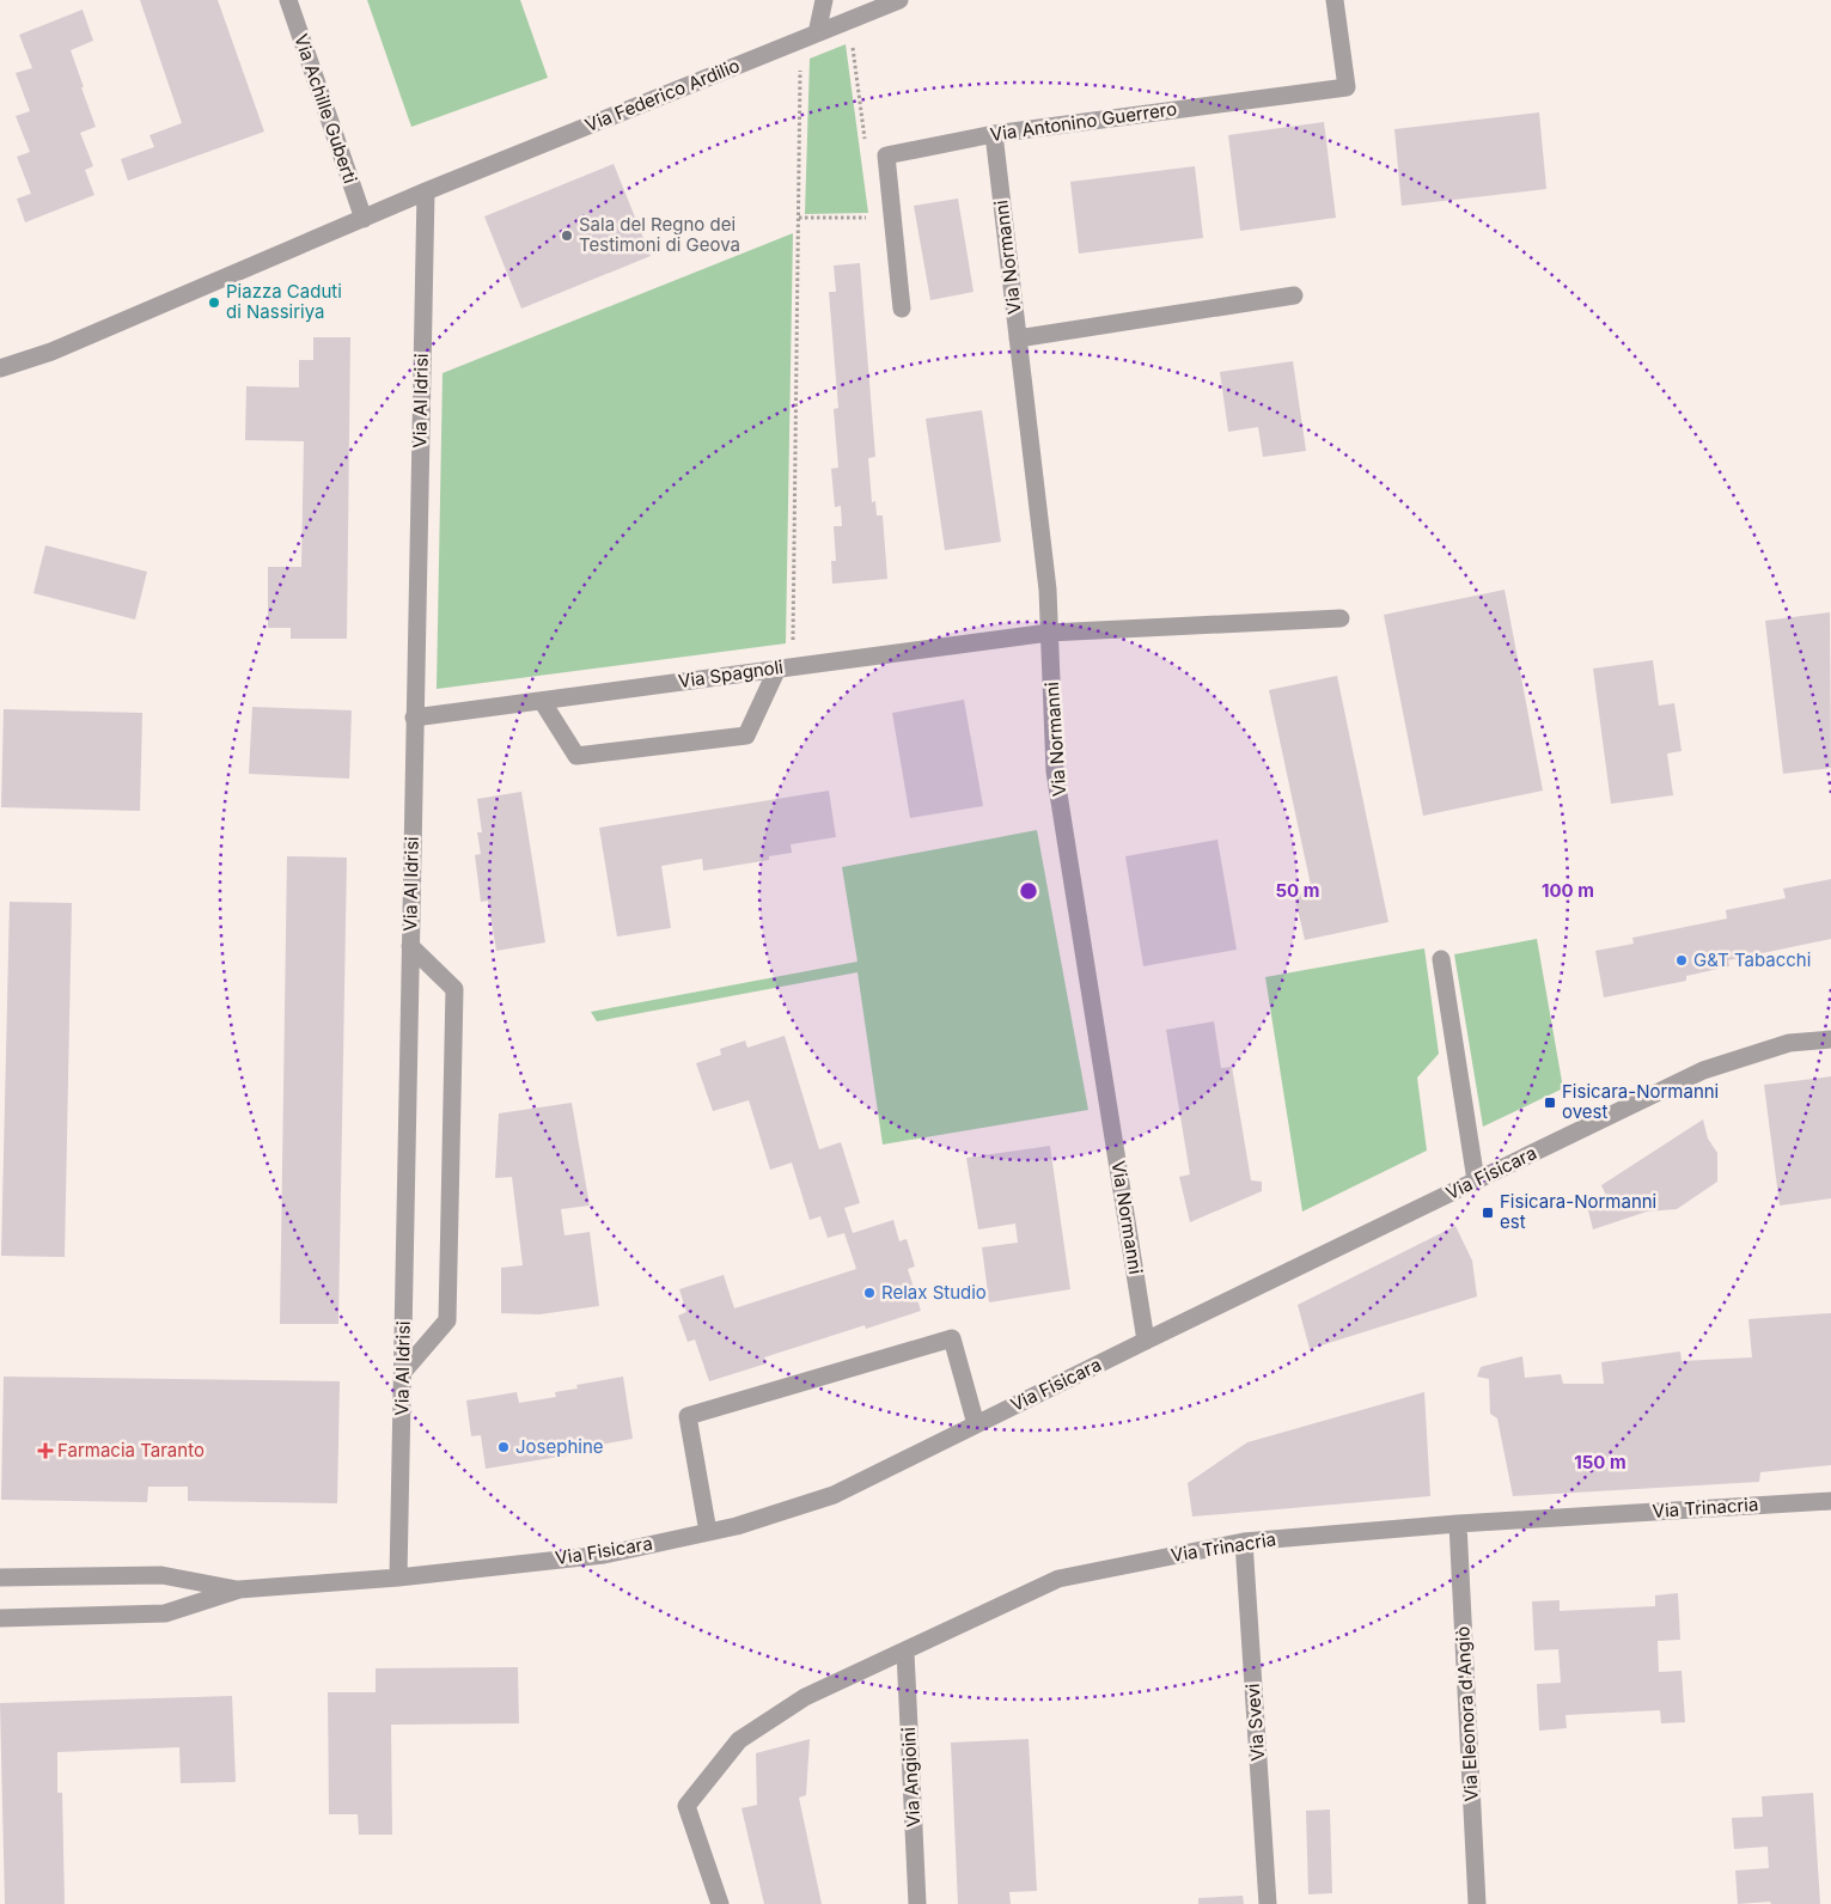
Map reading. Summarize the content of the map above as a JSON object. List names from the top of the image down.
{
  "streets": {
    "street": [
      "Via Federico Ardilio",
      "Via Achille Guberti",
      "Via Antonino Guerrero",
      "Via Normanni",
      "Via Al Idrisi",
      "Via Spagnoli",
      "Via Fisicara",
      "Via Trinacria",
      "Via Eleonora d'Angiò",
      "Via Svevi",
      "Via Angioini"
    ]
  },
  "crossings": [
    ["Via Federico Ardilio", "Via Achille Guberti"],
    ["Via Federico Ardilio", "Via Al Idrisi"],
    ["Via Antonino Guerrero", "Via Normanni"],
    ["Via Normanni", "Via Spagnoli"],
    ["Via Normanni", "Via Fisicara"],
    ["Via Al Idrisi", "Via Spagnoli"],
    ["Via Al Idrisi", "Via Fisicara"],
    ["Via Trinacria", "Via Eleonora d'Angiò"],
    ["Via Trinacria", "Via Svevi"],
    ["Via Trinacria", "Via Angioini"]
  ],
  "places": {
    "other": [
      "Sala del Regno dei Testimoni di Geova",
      "Piazza Caduti di Nassiriya",
      "G&T Tabacchi",
      "Relax Studio",
      "Josephine"
    ],
    "transit": ["Fisicara-Normanni ovest", "Fisicara-Normanni est"],
    "health": ["Farmacia Taranto"]
  },
  "rings": ["50 m", "100 m", "150 m"]
}
